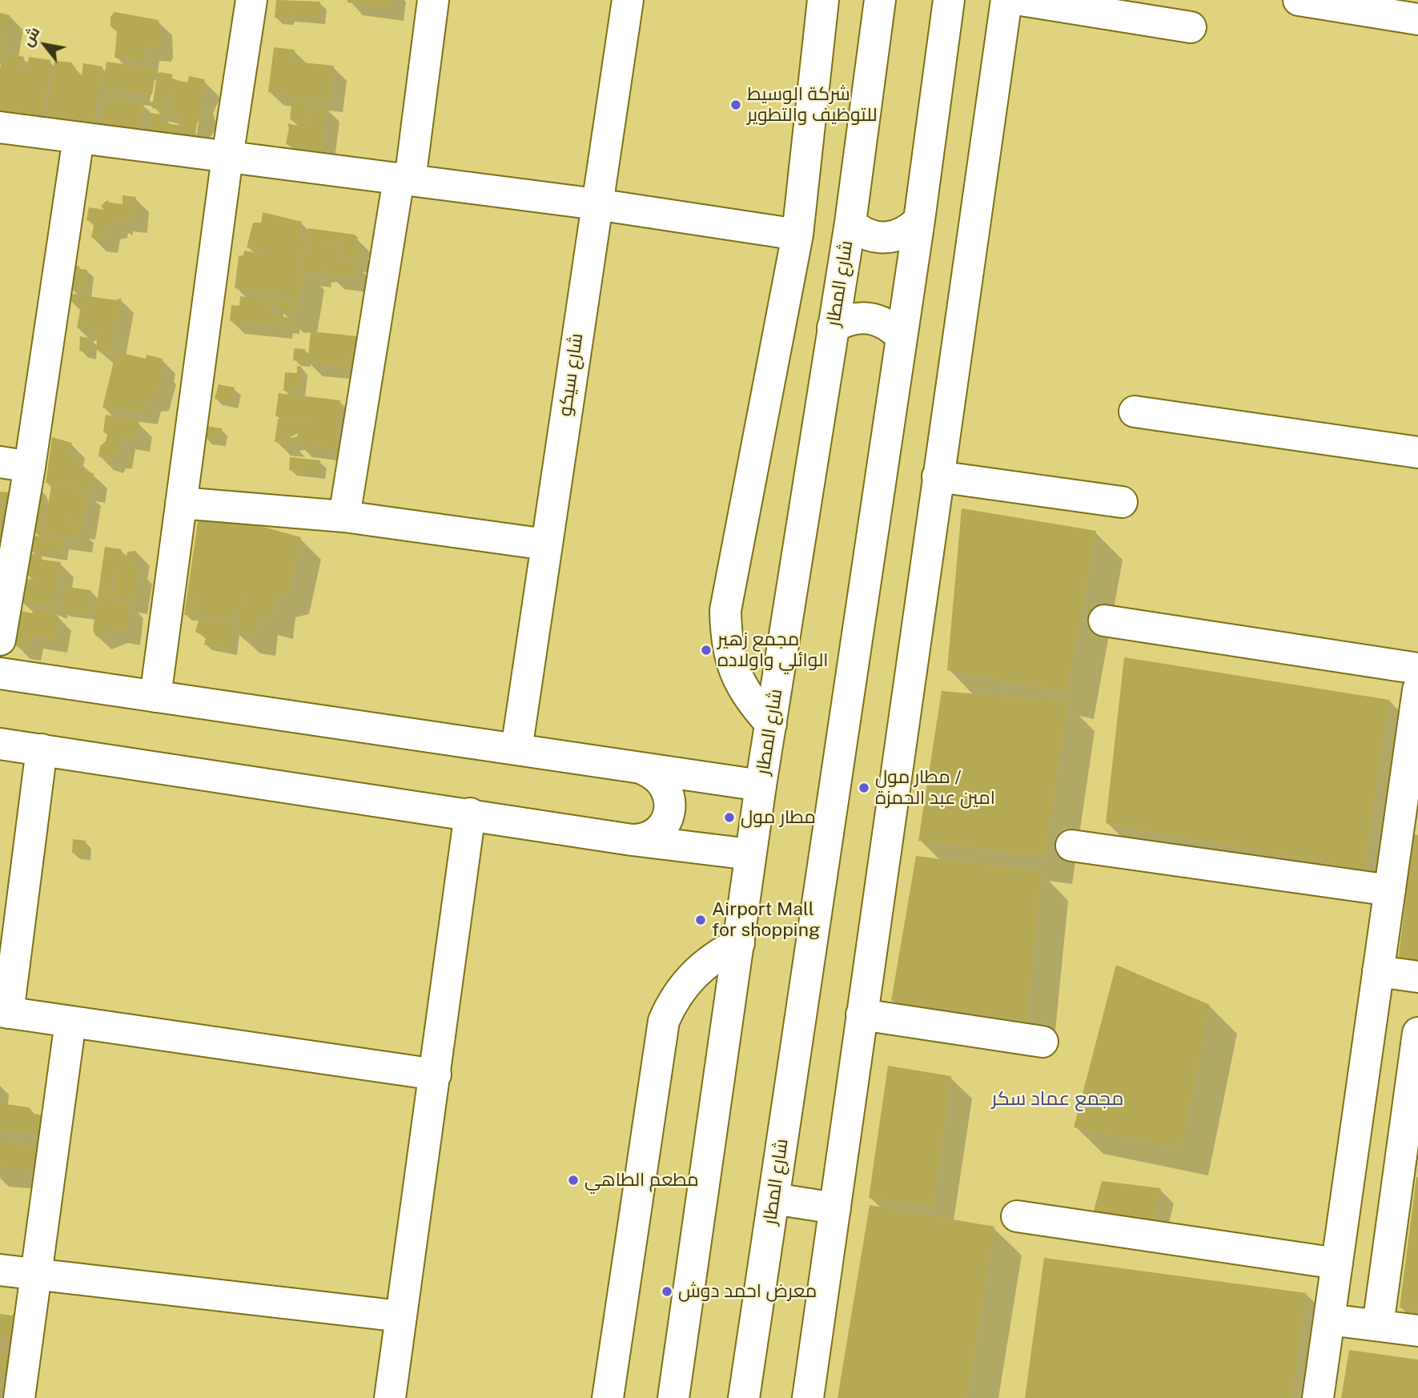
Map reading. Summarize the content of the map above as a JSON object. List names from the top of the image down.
{
  "streets": {
    "street": ["شارع المطار", "شارع سيكو"]
  },
  "districts": ["مجمع عماد سكر"],
  "places": [
    "شركة الوسيط للتوظيف والتطوير",
    "مجمع زهير الوائلي واولاده",
    "مطار مول / امين عبد الحمزة",
    "مطار مول",
    "Airport Mall for shopping",
    "مطعم الطاهي",
    "معرض احمد دوش"
  ],
  "north": "top left"
}
